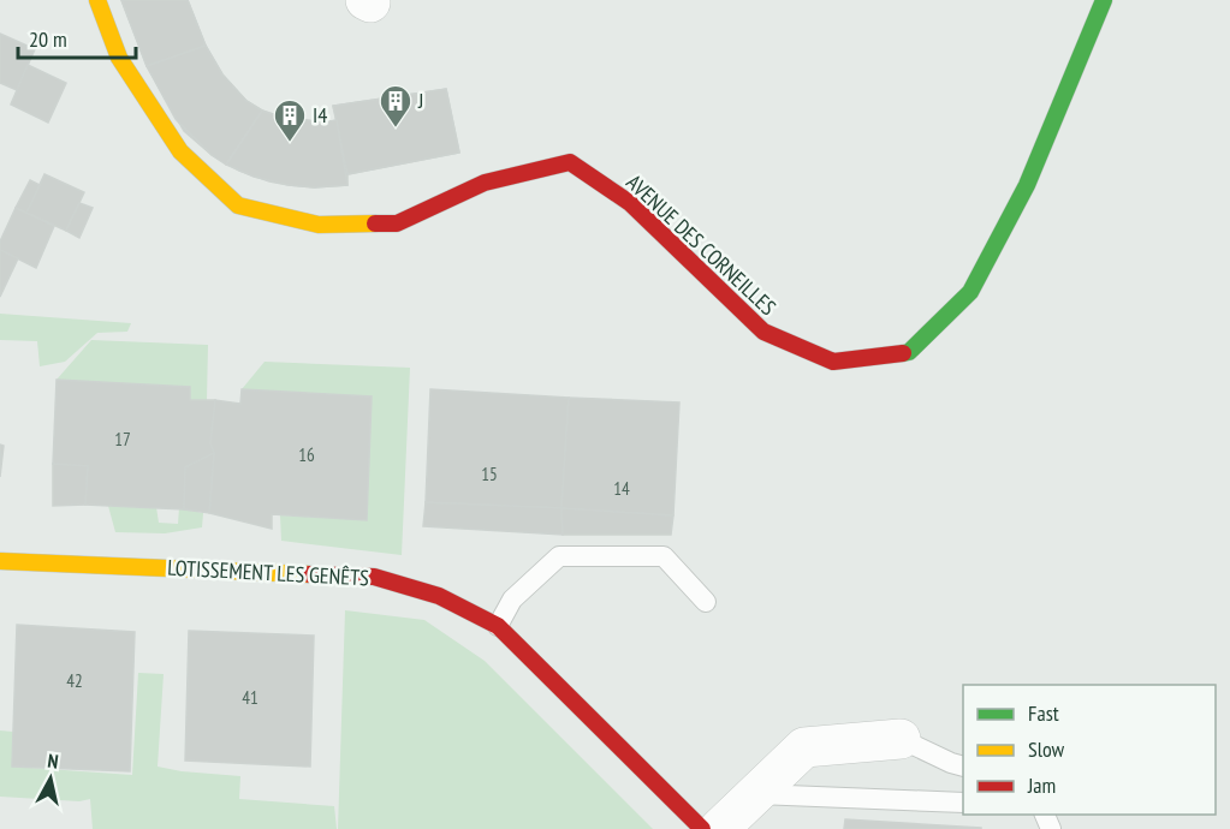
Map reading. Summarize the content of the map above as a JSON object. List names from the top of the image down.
{
  "streets": {
    "street": ["AVENUE DES CORNEILLES", "LOTISSEMENT LES GENÊTS"]
  },
  "places": {
    "building": ["J", "I4"]
  },
  "house_numbers": [
    "17",
    "16",
    "15",
    "14",
    "42",
    "41"
  ],
  "legend": ["Fast", "Slow", "Jam"],
  "scale_bar": "20 m",
  "north": "top"
}
